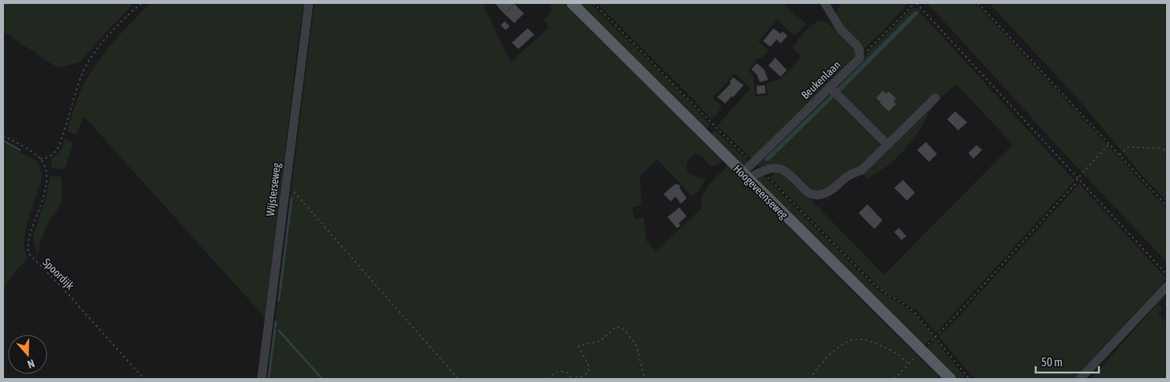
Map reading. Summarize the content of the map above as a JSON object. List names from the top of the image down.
{
  "streets": {
    "main road": ["Hoogeveenseweg"],
    "street": ["Beukenlaan", "Wijsterseweg"],
    "path": ["Spoordijk"]
  },
  "crossings": [
    ["Beukenlaan", "Hoogeveenseweg"]
  ],
  "scale_bar": "50 m",
  "north": "bottom"
}
